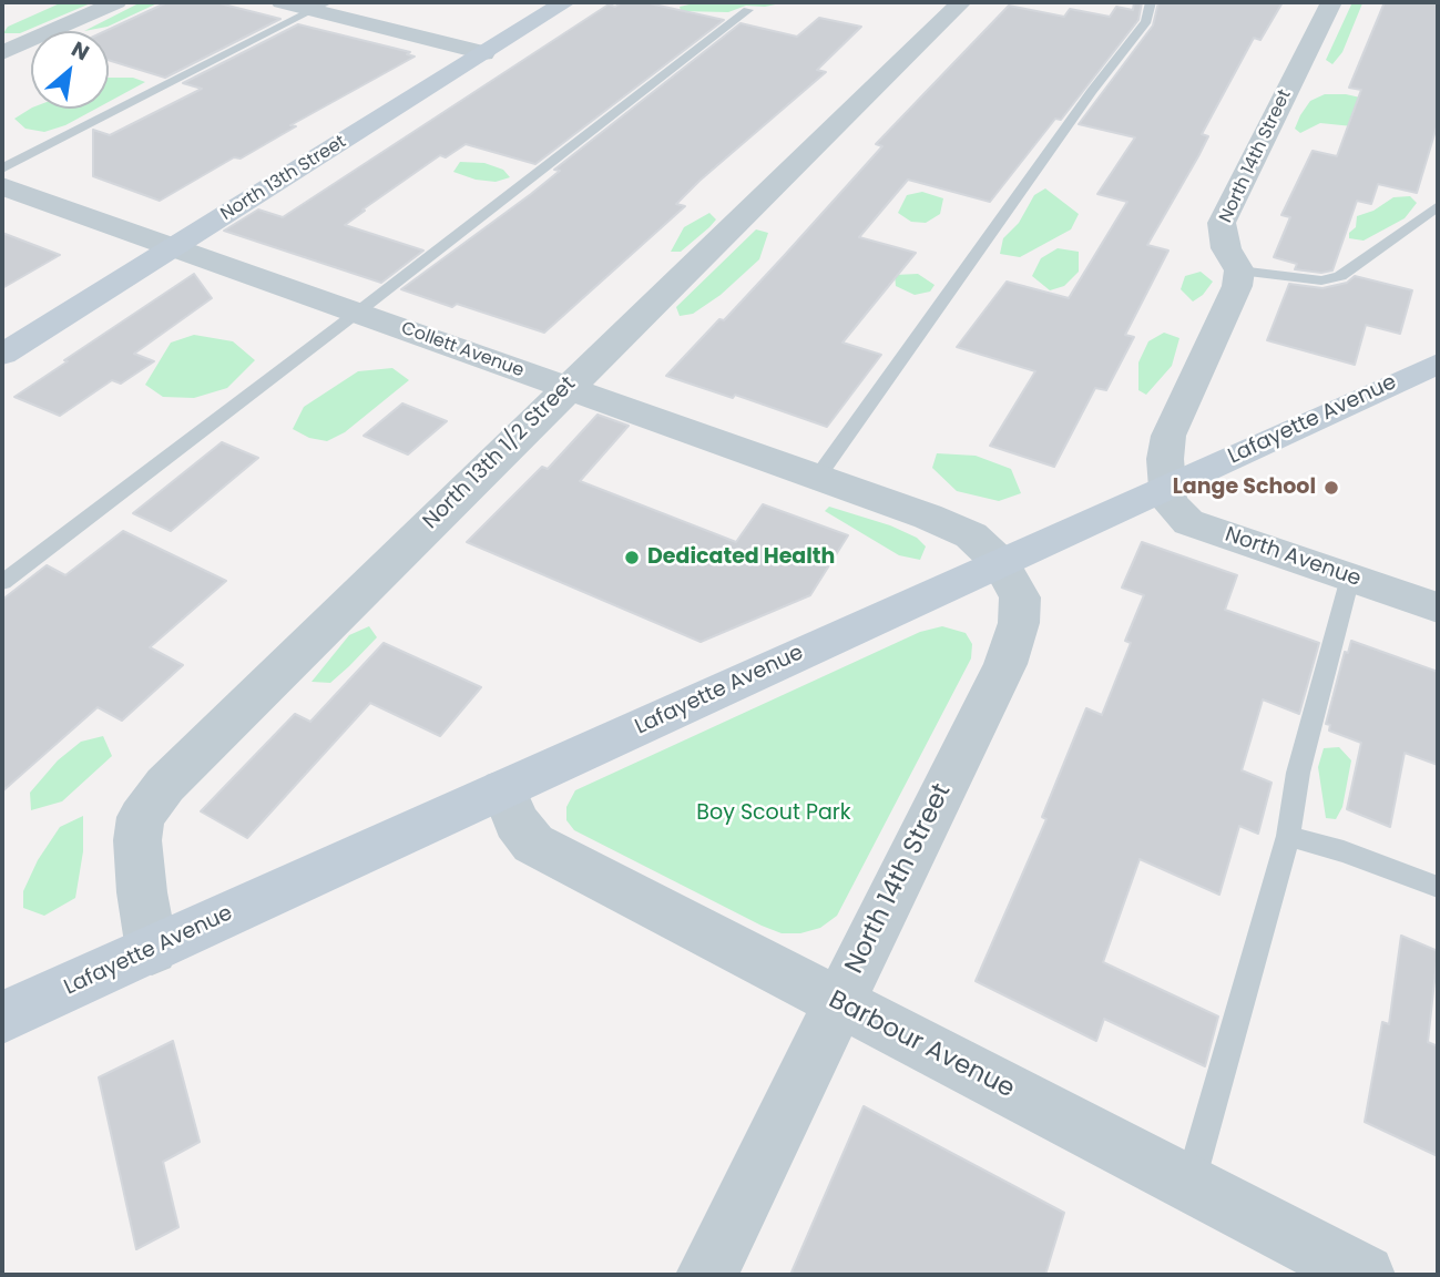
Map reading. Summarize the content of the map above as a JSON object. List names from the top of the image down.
{
  "streets": {
    "main road": ["North 13th Street", "Lafayette Avenue"],
    "street": [
      "North 14th Street",
      "Collett Avenue",
      "North 13th 1/2 Street",
      "North Avenue",
      "Barbour Avenue"
    ]
  },
  "crossings": [
    ["North 14th Street", "Collett Avenue"],
    ["North 14th Street", "Lafayette Avenue"],
    ["North 14th Street", "Barbour Avenue"],
    ["North 13th Street", "Collett Avenue"],
    ["Collett Avenue", "Lafayette Avenue"],
    ["Collett Avenue", "North 13th 1/2 Street"],
    ["Lafayette Avenue", "North 13th 1/2 Street"],
    ["Lafayette Avenue", "North Avenue"],
    ["Lafayette Avenue", "Barbour Avenue"]
  ],
  "parks": ["Boy Scout Park"],
  "places": ["Lange School", "Dedicated Health"],
  "north": "top right"
}
